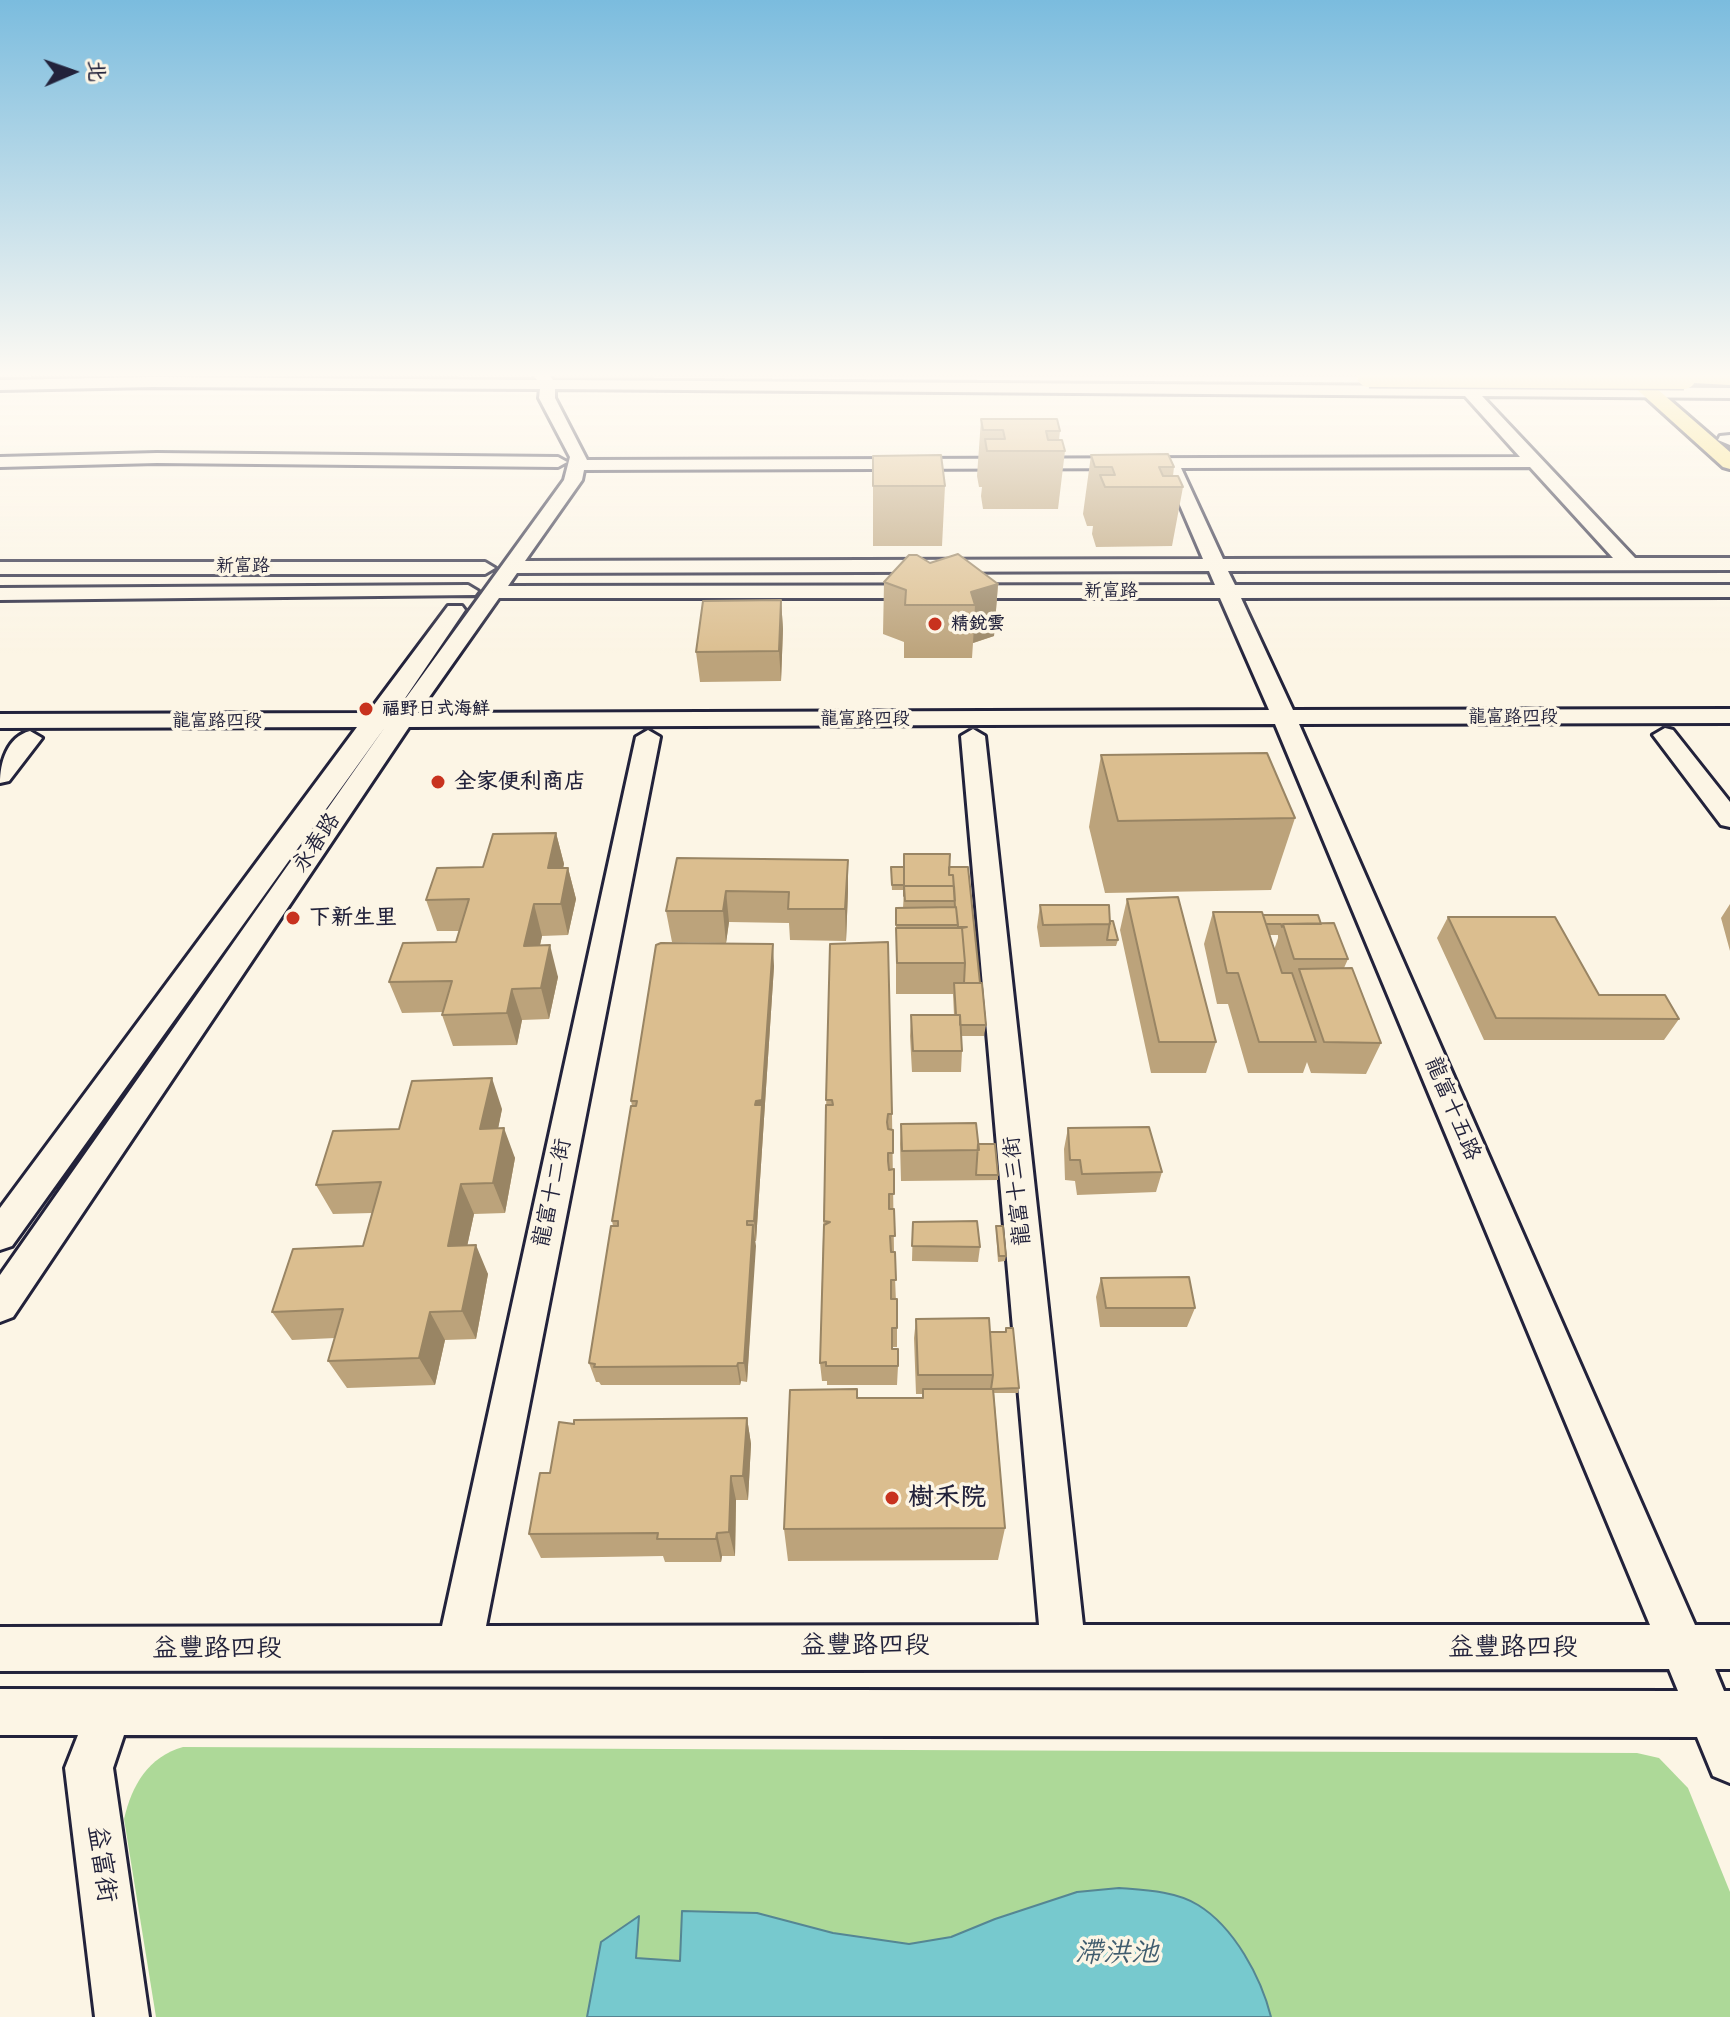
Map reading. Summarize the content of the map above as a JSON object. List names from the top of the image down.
{
  "streets": {
    "street": [
      "新富路",
      "龍富路四段",
      "永春路",
      "龍富十五路",
      "龍富十三街",
      "龍富十二街",
      "益豐路四段",
      "益富街"
    ]
  },
  "crossings": [
    ["新富路", "永春路"],
    ["新富路", "龍富十五路"],
    ["龍富路四段", "永春路"],
    ["龍富路四段", "龍富十五路"],
    ["龍富路四段", "龍富十三街"],
    ["龍富路四段", "龍富十二街"],
    ["龍富十五路", "益豐路四段"],
    ["龍富十三街", "益豐路四段"],
    ["龍富十二街", "益豐路四段"]
  ],
  "water": ["滯洪池"],
  "places": [
    "精銳雲",
    "福野日式海鮮",
    "全家便利商店",
    "下新生里",
    "樹禾院"
  ],
  "north": "right"
}
